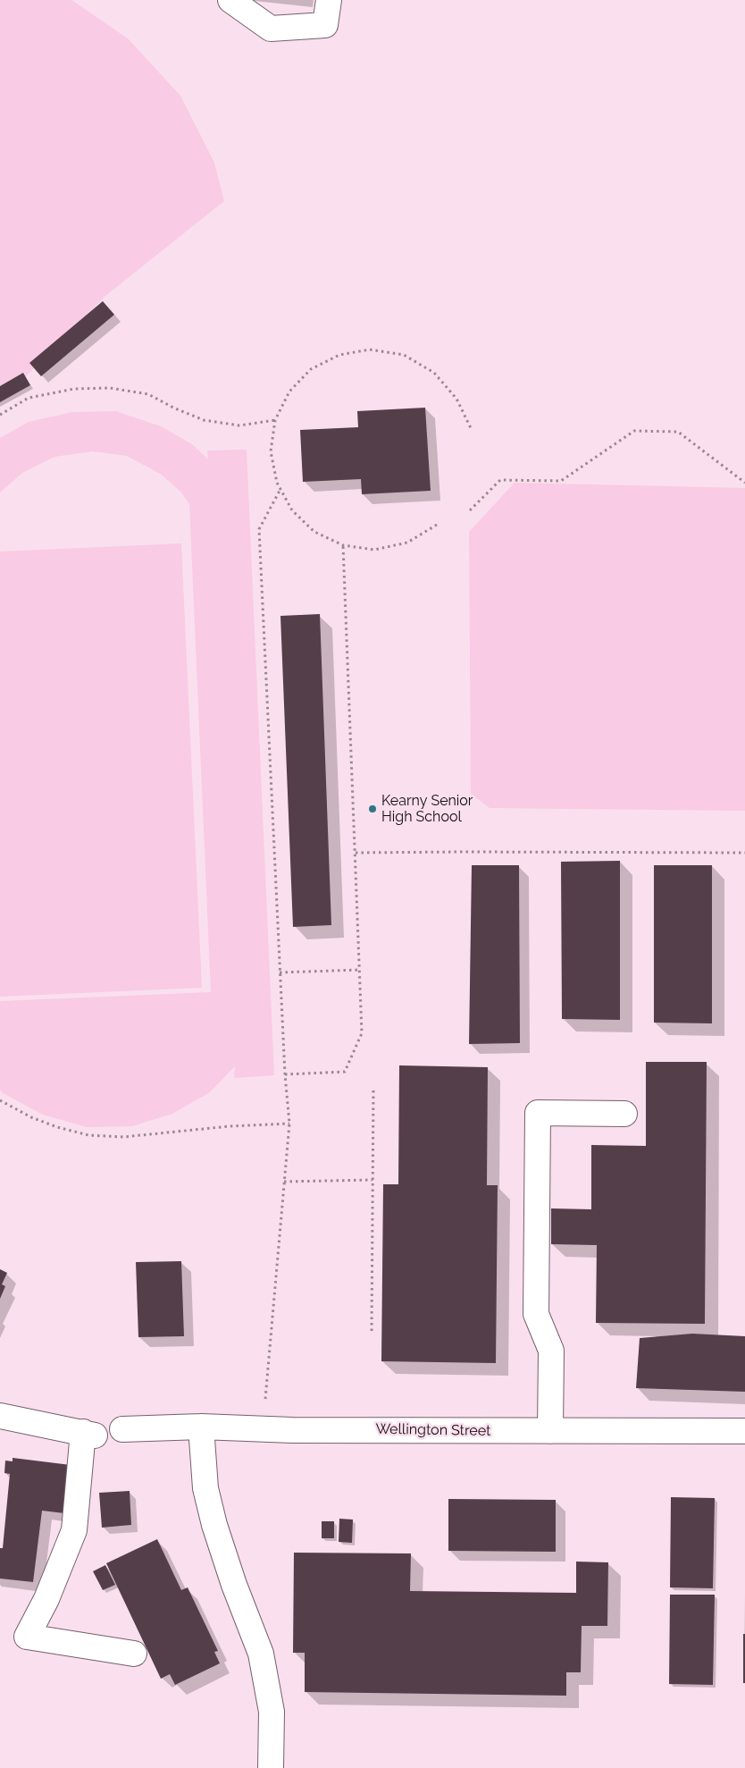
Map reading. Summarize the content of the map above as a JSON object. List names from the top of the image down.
{
  "streets": {
    "street": ["Wellington Street"]
  },
  "places": ["Kearny Senior High School"]
}
